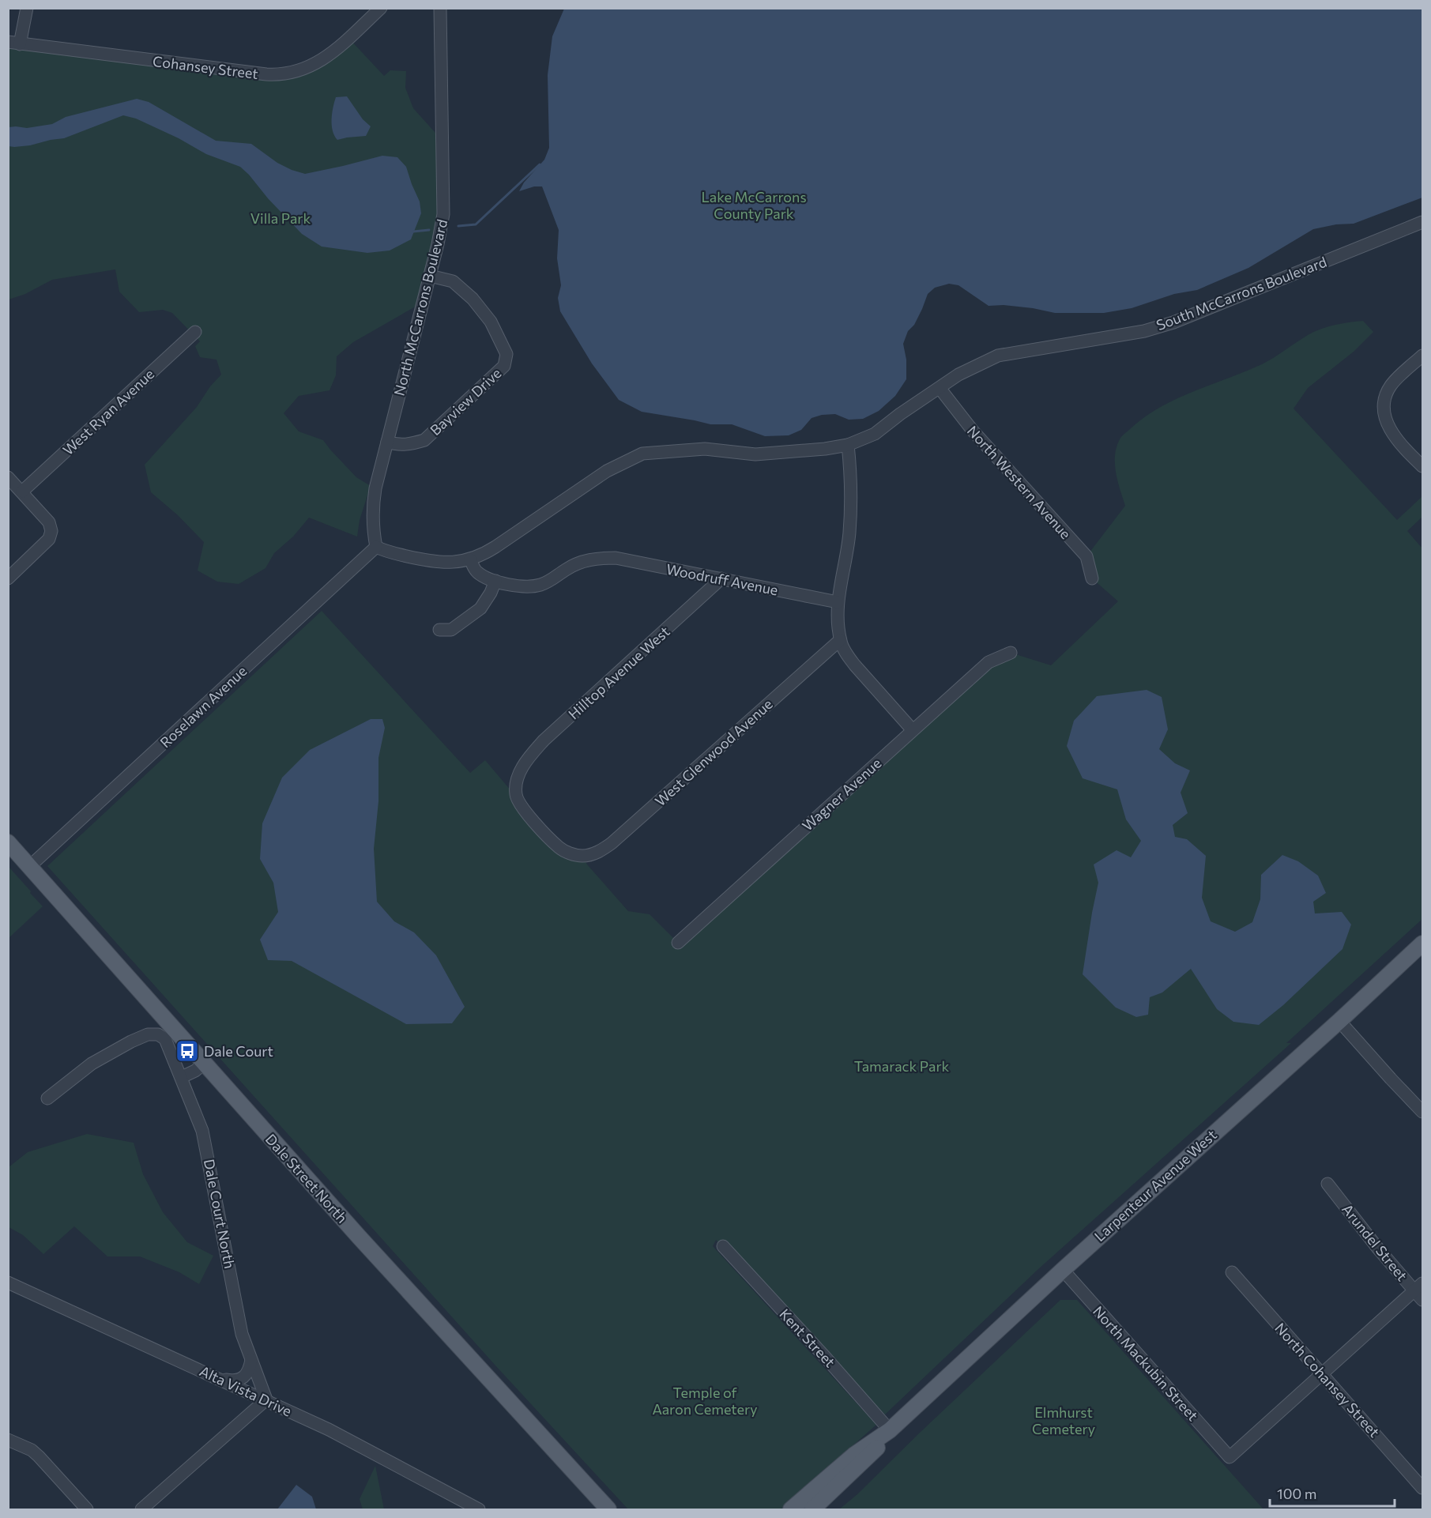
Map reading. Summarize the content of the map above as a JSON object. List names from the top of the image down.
{
  "streets": {
    "main road": ["Dale Street North", "Larpenteur Avenue West"],
    "street": [
      "Cohansey Street",
      "South McCarrons Boulevard",
      "North McCarrons Boulevard",
      "Bayview Drive",
      "West Ryan Avenue",
      "North Western Avenue",
      "Woodruff Avenue",
      "Hilltop Avenue West",
      "Roselawn Avenue",
      "West Glenwood Avenue",
      "Wagner Avenue",
      "Dale Court North",
      "Arundel Street",
      "Kent Street",
      "North Mackubin Street",
      "North Cohansey Street",
      "Alta Vista Drive"
    ]
  },
  "crossings": [
    ["South McCarrons Boulevard", "North McCarrons Boulevard"],
    ["South McCarrons Boulevard", "North Western Avenue"],
    ["South McCarrons Boulevard", "Woodruff Avenue"],
    ["South McCarrons Boulevard", "Roselawn Avenue"],
    ["North McCarrons Boulevard", "Bayview Drive"],
    ["North McCarrons Boulevard", "Roselawn Avenue"],
    ["Woodruff Avenue", "Hilltop Avenue West"],
    ["Hilltop Avenue West", "West Glenwood Avenue"],
    ["Roselawn Avenue", "Dale Street North"],
    ["Larpenteur Avenue West", "Kent Street"],
    ["Larpenteur Avenue West", "North Mackubin Street"],
    ["Dale Court North", "Alta Vista Drive"],
    ["North Mackubin Street", "North Cohansey Street"]
  ],
  "parks": [
    "Lake McCarrons County Park",
    "Villa Park",
    "Tamarack Park",
    "Temple of Aaron Cemetery",
    "Elmhurst Cemetery"
  ],
  "places": {
    "bus stop": ["Dale Court"]
  },
  "scale_bar": "100 m"
}
